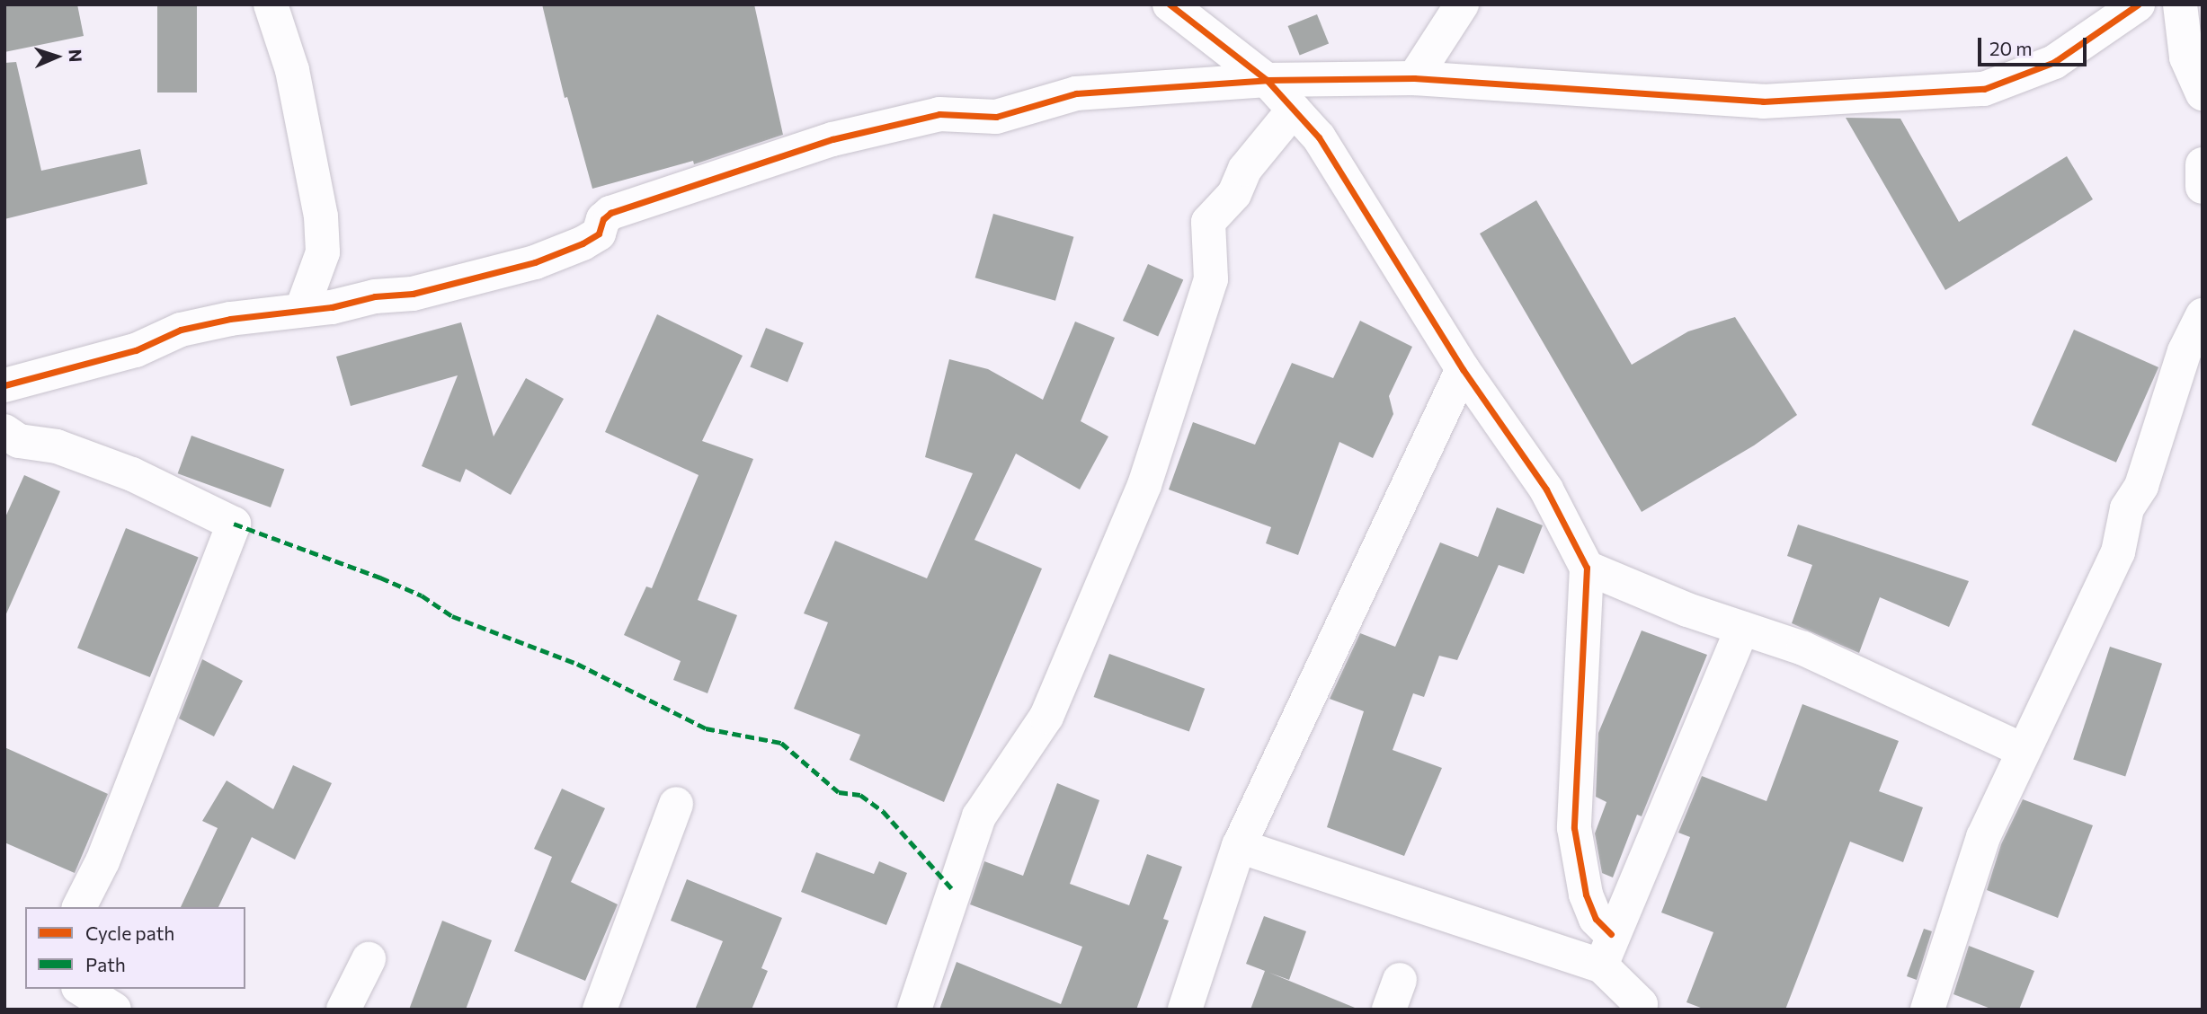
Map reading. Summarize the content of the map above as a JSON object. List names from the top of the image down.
{
  "legend": ["Cycle path", "Path"],
  "scale_bar": "20 m",
  "north": "right"
}
